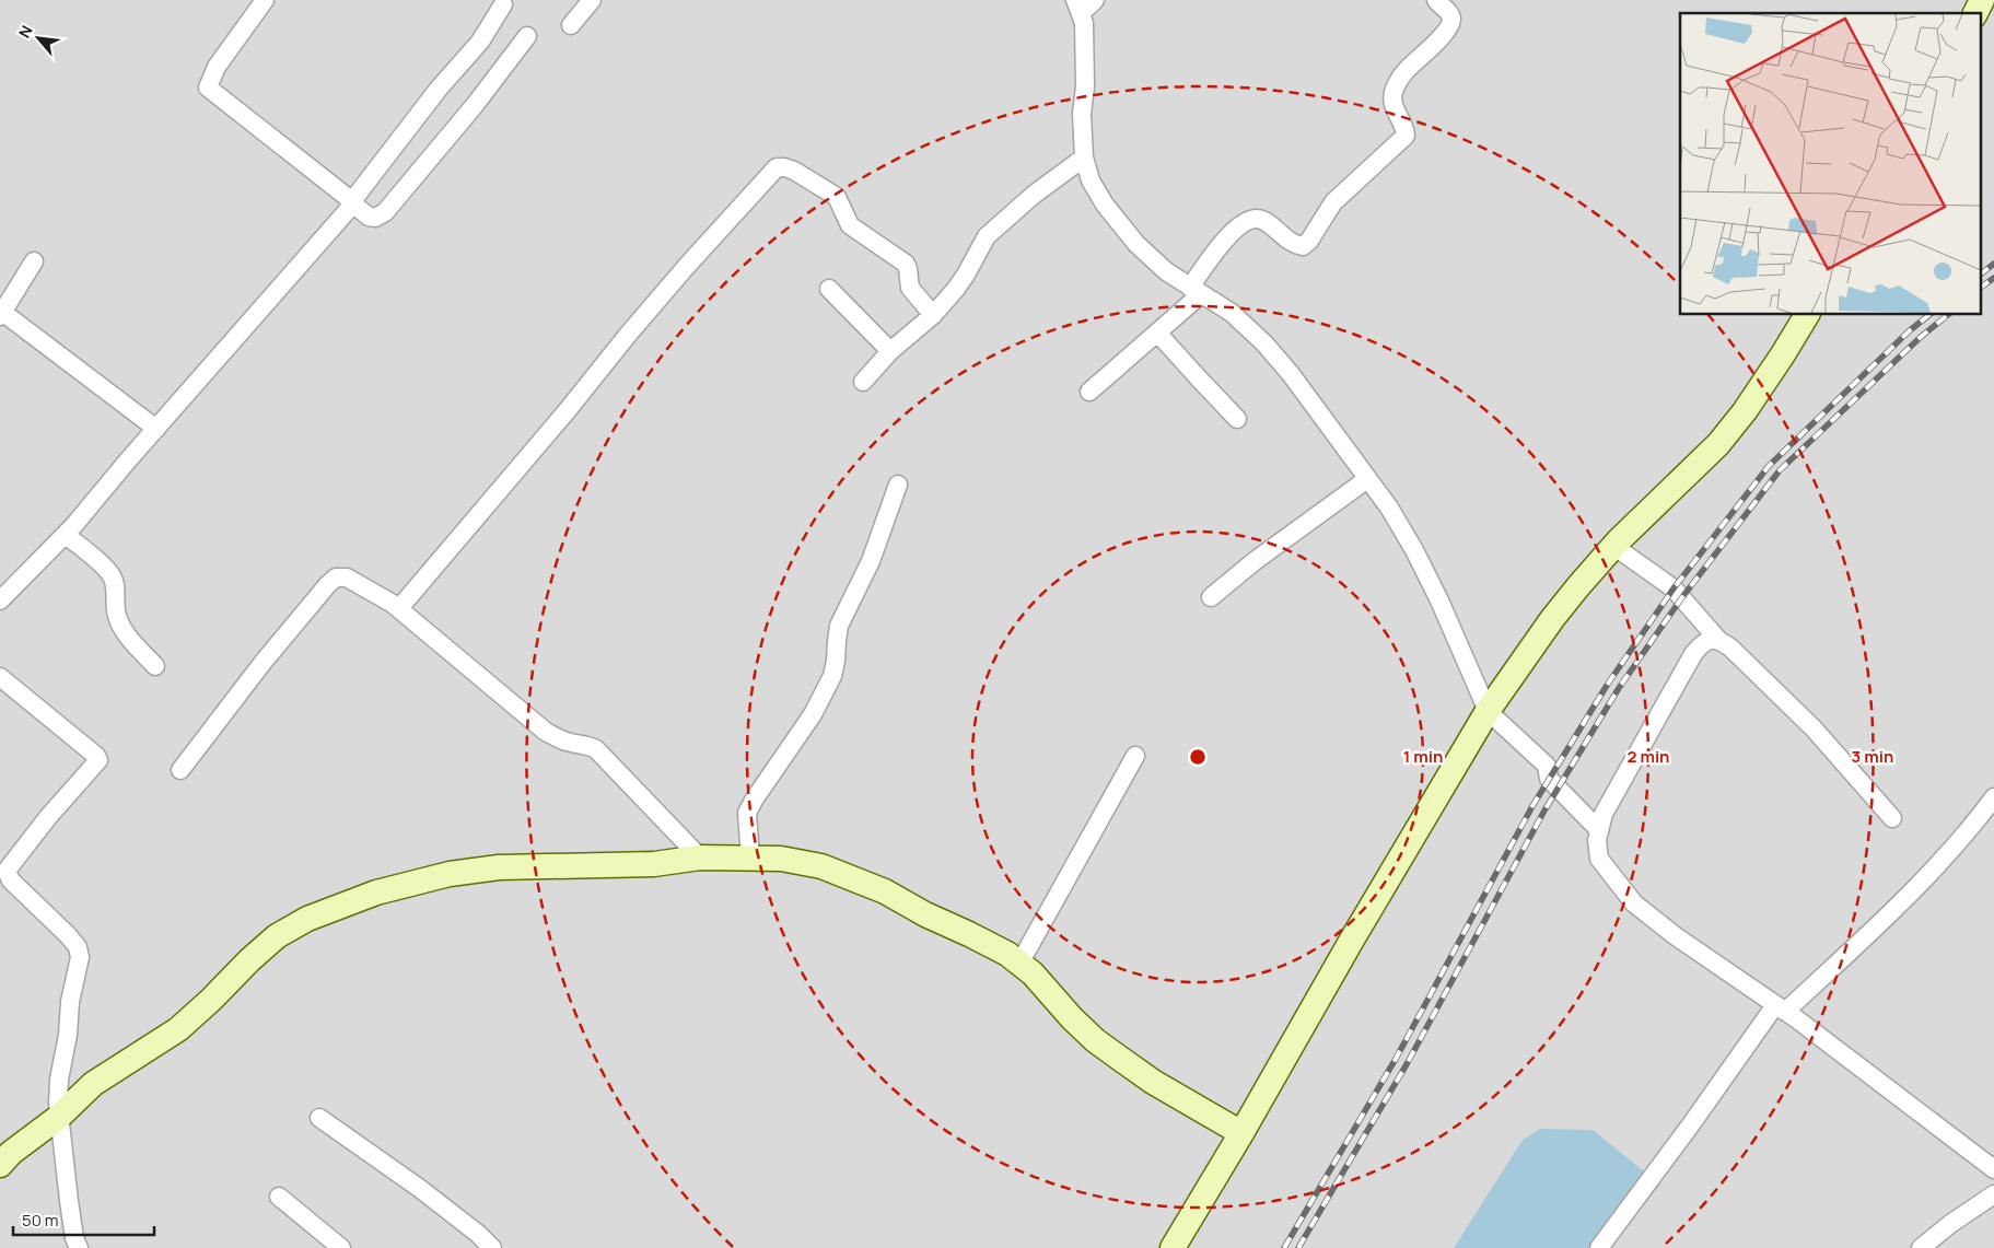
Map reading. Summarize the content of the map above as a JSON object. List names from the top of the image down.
{
  "scale_bar": "50 m",
  "north": "top left",
  "rings": ["1 min", "2 min", "3 min"]
}
